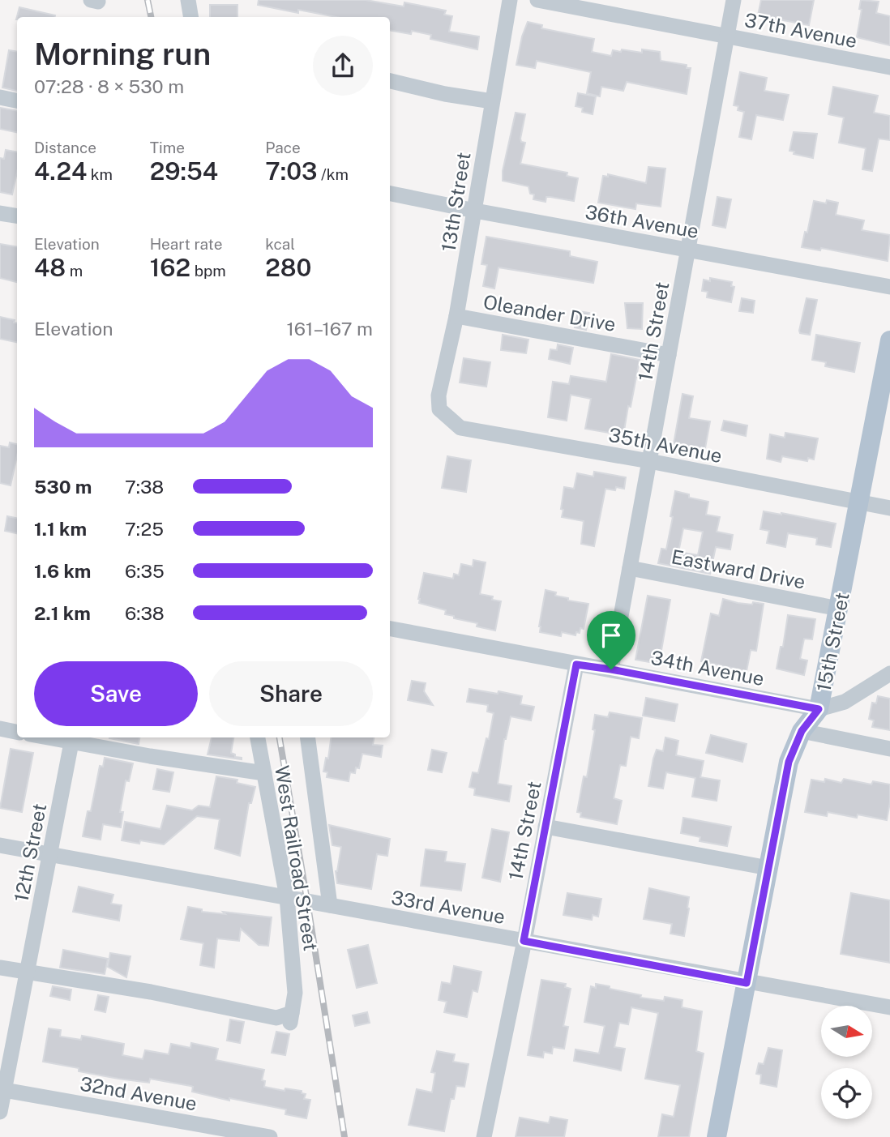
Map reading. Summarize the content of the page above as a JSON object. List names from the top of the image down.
{
  "streets": {
    "main road": ["15th Street"],
    "street": [
      "37th Avenue",
      "13th Street",
      "36th Avenue",
      "Oleander Drive",
      "14th Street",
      "35th Avenue",
      "Eastward Drive",
      "34th Avenue",
      "12th Street",
      "West Railroad Street",
      "33rd Avenue",
      "32nd Avenue"
    ]
  },
  "crossings": [
    ["37th Avenue", "14th Street"],
    ["13th Street", "36th Avenue"],
    ["13th Street", "Oleander Drive"],
    ["13th Street", "35th Avenue"],
    ["36th Avenue", "14th Street"],
    ["Oleander Drive", "14th Street"],
    ["14th Street", "35th Avenue"],
    ["14th Street", "Eastward Drive"],
    ["14th Street", "34th Avenue"],
    ["14th Street", "33rd Avenue"],
    ["35th Avenue", "15th Street"],
    ["Eastward Drive", "15th Street"],
    ["15th Street", "34th Avenue"],
    ["15th Street", "33rd Avenue"],
    ["12th Street", "West Railroad Street"],
    ["12th Street", "33rd Avenue"],
    ["12th Street", "32nd Avenue"],
    ["West Railroad Street", "33rd Avenue"]
  ],
  "north": "right",
  "page": {
    "heading": ["Morning run", "07:28 · 8 × 530 m"],
    "stats": [
      ["Distance", "4.24 km"],
      ["Time", "29:54"],
      ["Pace", "7:03 /km"],
      ["Elevation", "48 m"],
      ["Heart rate", "162 bpm"],
      ["kcal", "280"]
    ],
    "chart": ["Elevation", "161–167 m"],
    "list": [
      {
        "name": "530 m",
        "note": "7:38"
      },
      {
        "name": "1.1 km",
        "note": "7:25"
      },
      {
        "name": "1.6 km",
        "note": "6:35"
      },
      {
        "name": "2.1 km",
        "note": "6:38"
      }
    ],
    "buttons": ["Save", "Share"]
  }
}
